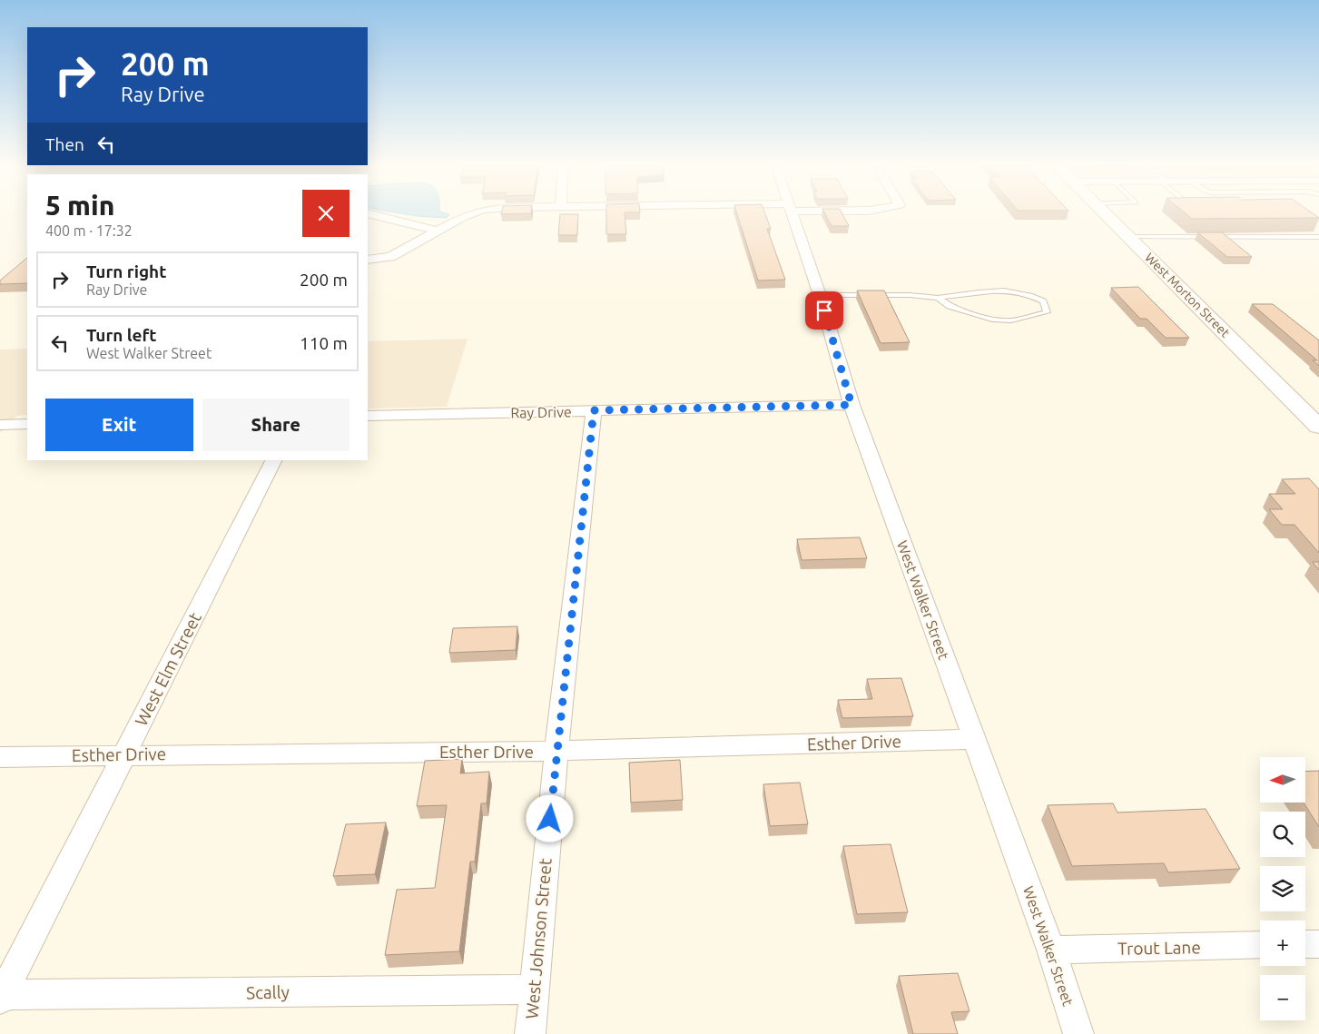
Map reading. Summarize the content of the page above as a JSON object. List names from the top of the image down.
{
  "streets": {
    "main road": ["West Morton Street"],
    "street": [
      "Ray Drive",
      "West Walker Street",
      "West Elm Street",
      "Esther Drive",
      "West Johnson Street",
      "Trout Lane",
      "Scally"
    ]
  },
  "crossings": [
    ["Ray Drive", "West Walker Street"],
    ["Ray Drive", "West Johnson Street"],
    ["West Walker Street", "Esther Drive"],
    ["West Walker Street", "Trout Lane"],
    ["West Elm Street", "Esther Drive"],
    ["West Elm Street", "Scally"],
    ["Esther Drive", "West Johnson Street"],
    ["West Johnson Street", "Scally"]
  ],
  "north": "left",
  "page": {
    "turn": ["200 m", "Ray Drive"],
    "then": "Then",
    "heading": ["5 min", "400 m · 17:32"],
    "list": [
      {
        "name": "Turn right",
        "note": "Ray Drive",
        "value": "200 m"
      },
      {
        "name": "Turn left",
        "note": "West Walker Street",
        "value": "110 m"
      }
    ],
    "buttons": ["Exit", "Share"],
    "map_buttons": ["+", "−"]
  }
}
